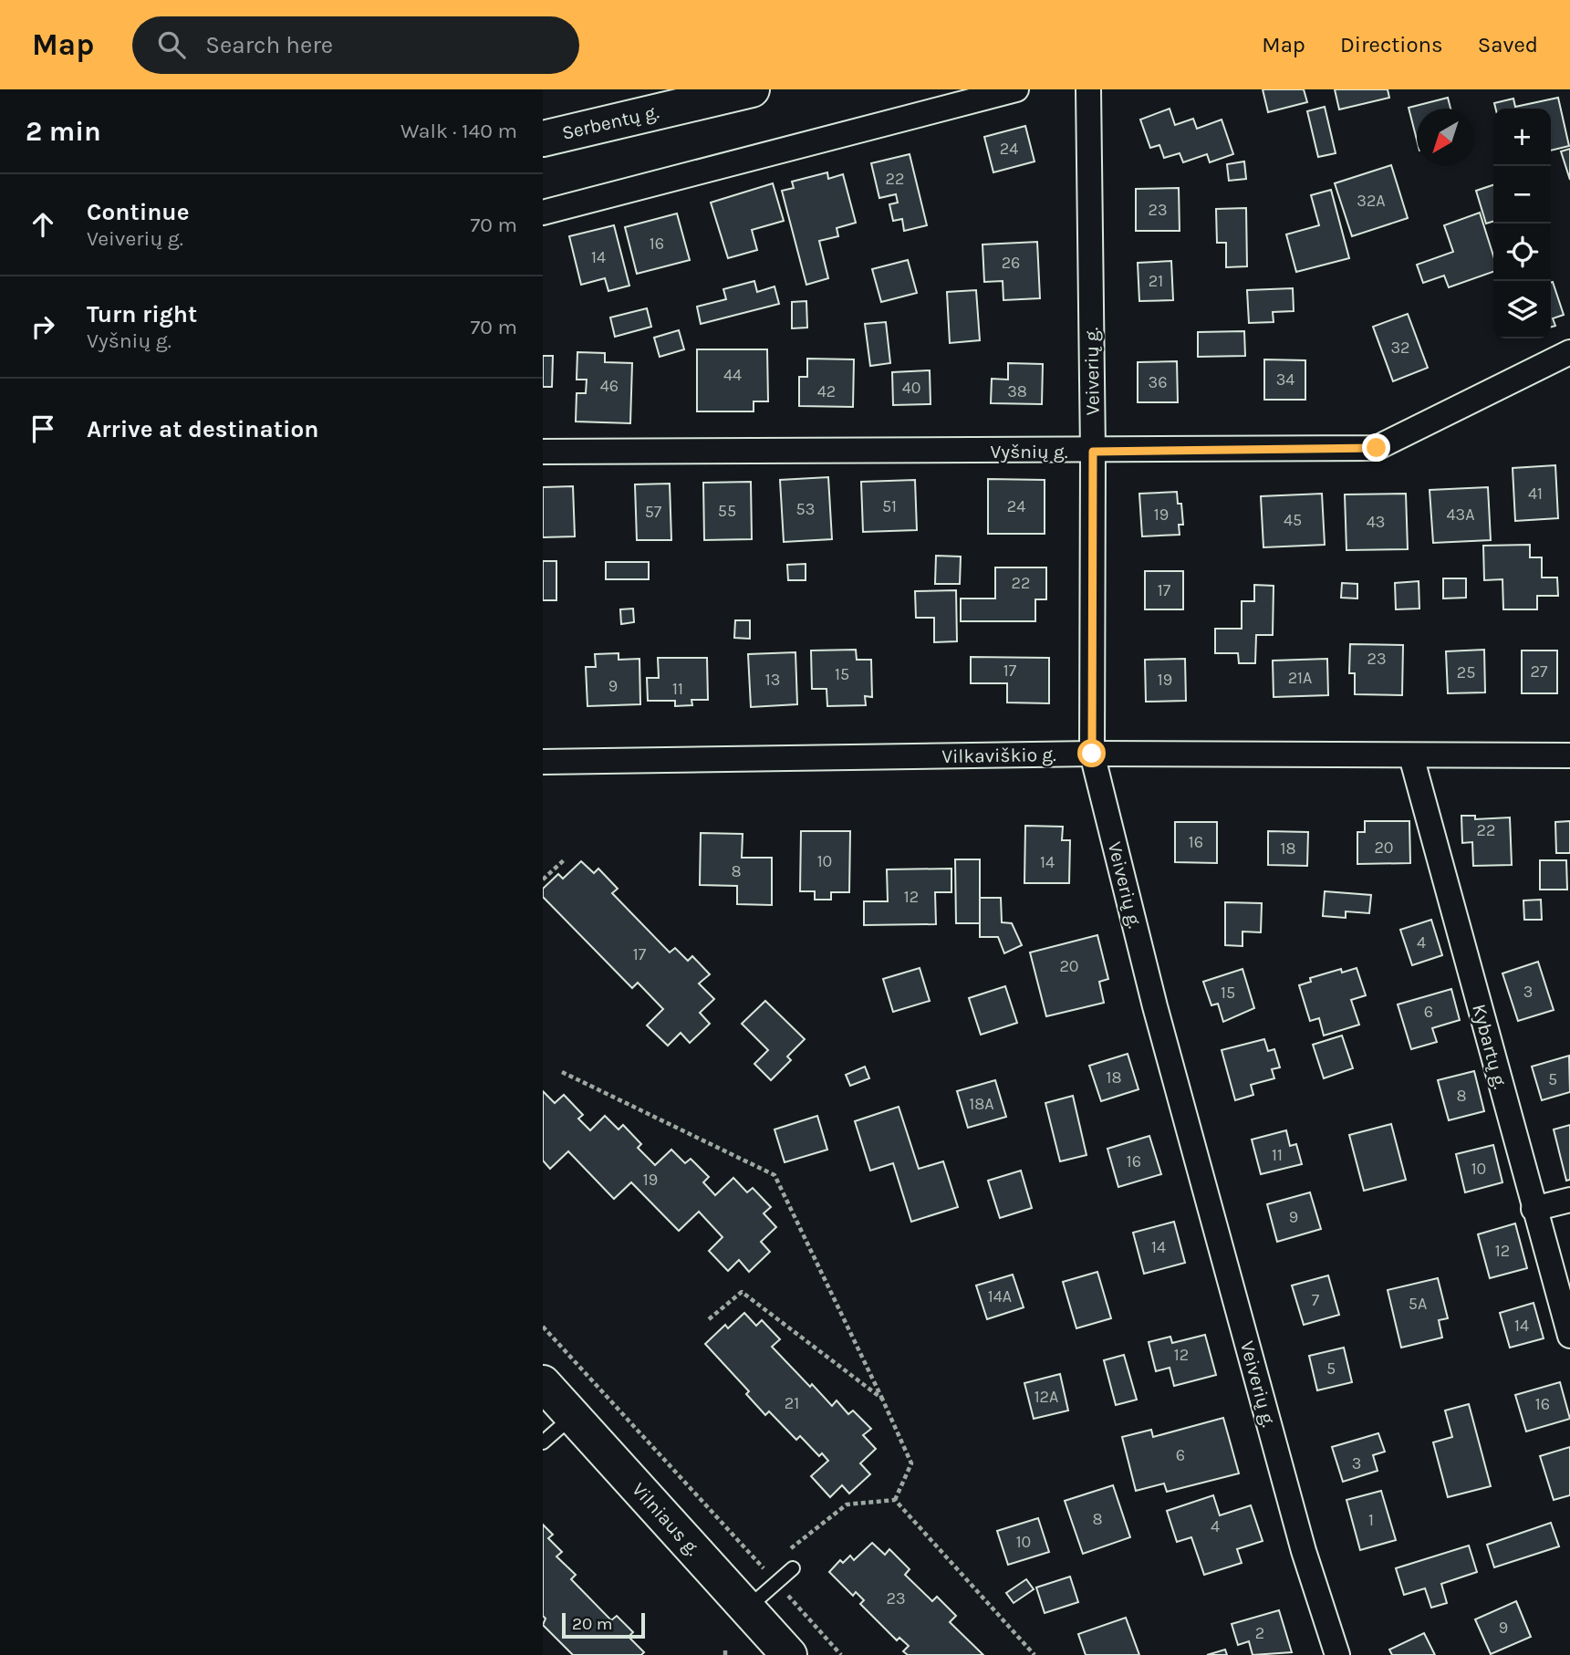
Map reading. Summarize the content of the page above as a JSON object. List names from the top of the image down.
{
  "streets": {
    "main road": ["Serbentų g.", "Vilniaus g."],
    "street": [
      "Veiverių g.",
      "Vyšnių g.",
      "Vilkaviškio g.",
      "Kybartų g."
    ]
  },
  "crossings": [
    ["Veiverių g.", "Vyšnių g."],
    ["Veiverių g.", "Vilkaviškio g."],
    ["Vilkaviškio g.", "Kybartų g."]
  ],
  "house_numbers": [
    "24",
    "22",
    "32A",
    "23",
    "16",
    "14",
    "26",
    "21",
    "32",
    "44",
    "34",
    "36",
    "46",
    "40",
    "42",
    "38",
    "41",
    "51",
    "24",
    "53",
    "55",
    "57",
    "19",
    "43A",
    "45",
    "43",
    "22",
    "17",
    "23",
    "17",
    "27",
    "25",
    "15",
    "21A",
    "13",
    "19",
    "9",
    "11",
    "22",
    "16",
    "20",
    "18",
    "10",
    "14",
    "8",
    "12",
    "4",
    "17",
    "20",
    "3",
    "15",
    "6",
    "18",
    "5",
    "8",
    "18A",
    "11",
    "16",
    "10",
    "19",
    "9",
    "14",
    "12",
    "14A",
    "7",
    "5A",
    "14",
    "12",
    "5",
    "12A",
    "21",
    "16",
    "6",
    "3",
    "8",
    "1",
    "4",
    "10",
    "23",
    "9",
    "2"
  ],
  "scale_bar": "20 m",
  "north": "bottom left",
  "page": {
    "header": "Map",
    "search": "Search here",
    "nav": ["Map", "Directions", "Saved"],
    "heading": ["2 min", "Walk · 140 m"],
    "map_buttons": ["+", "−"],
    "list": [
      ["Continue", "Veiverių g.", "70 m"],
      ["Turn right", "Vyšnių g.", "70 m"],
      "Arrive at destination"
    ],
    "scale": "20 m"
  }
}
